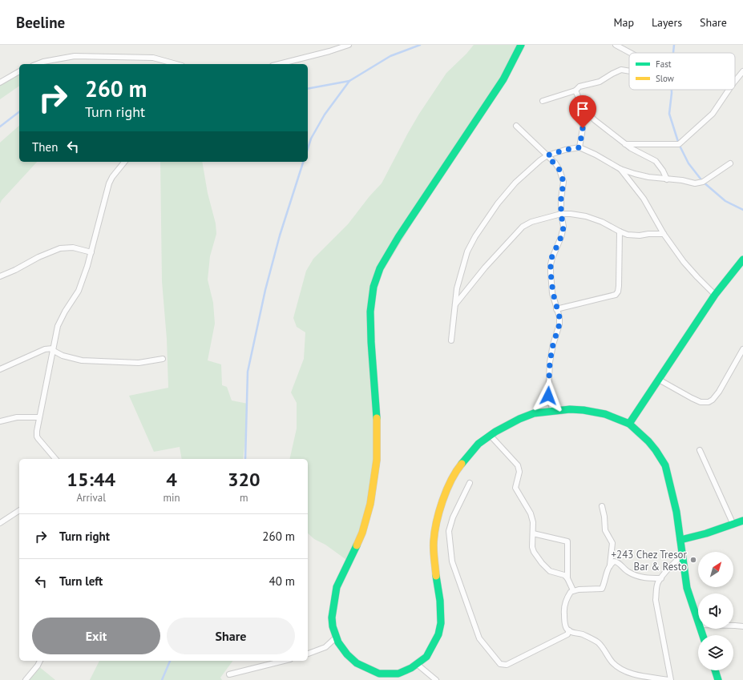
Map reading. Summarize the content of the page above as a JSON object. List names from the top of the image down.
{
  "places": ["+243 Chez Tresor Bar & Resto"],
  "legend": ["Fast", "Slow"],
  "north": "top right",
  "page": {
    "header": "Beeline",
    "nav": ["Map", "Layers", "Share"],
    "turn": ["260 m", "Turn right"],
    "then": "Then",
    "eta": [
      "15:44",
      "Arrival",
      "4",
      "min",
      "320",
      "m"
    ],
    "list": [
      {
        "name": "Turn right",
        "value": "260 m"
      },
      {
        "name": "Turn left",
        "value": "40 m"
      }
    ],
    "buttons": ["Exit", "Share"]
  }
}
